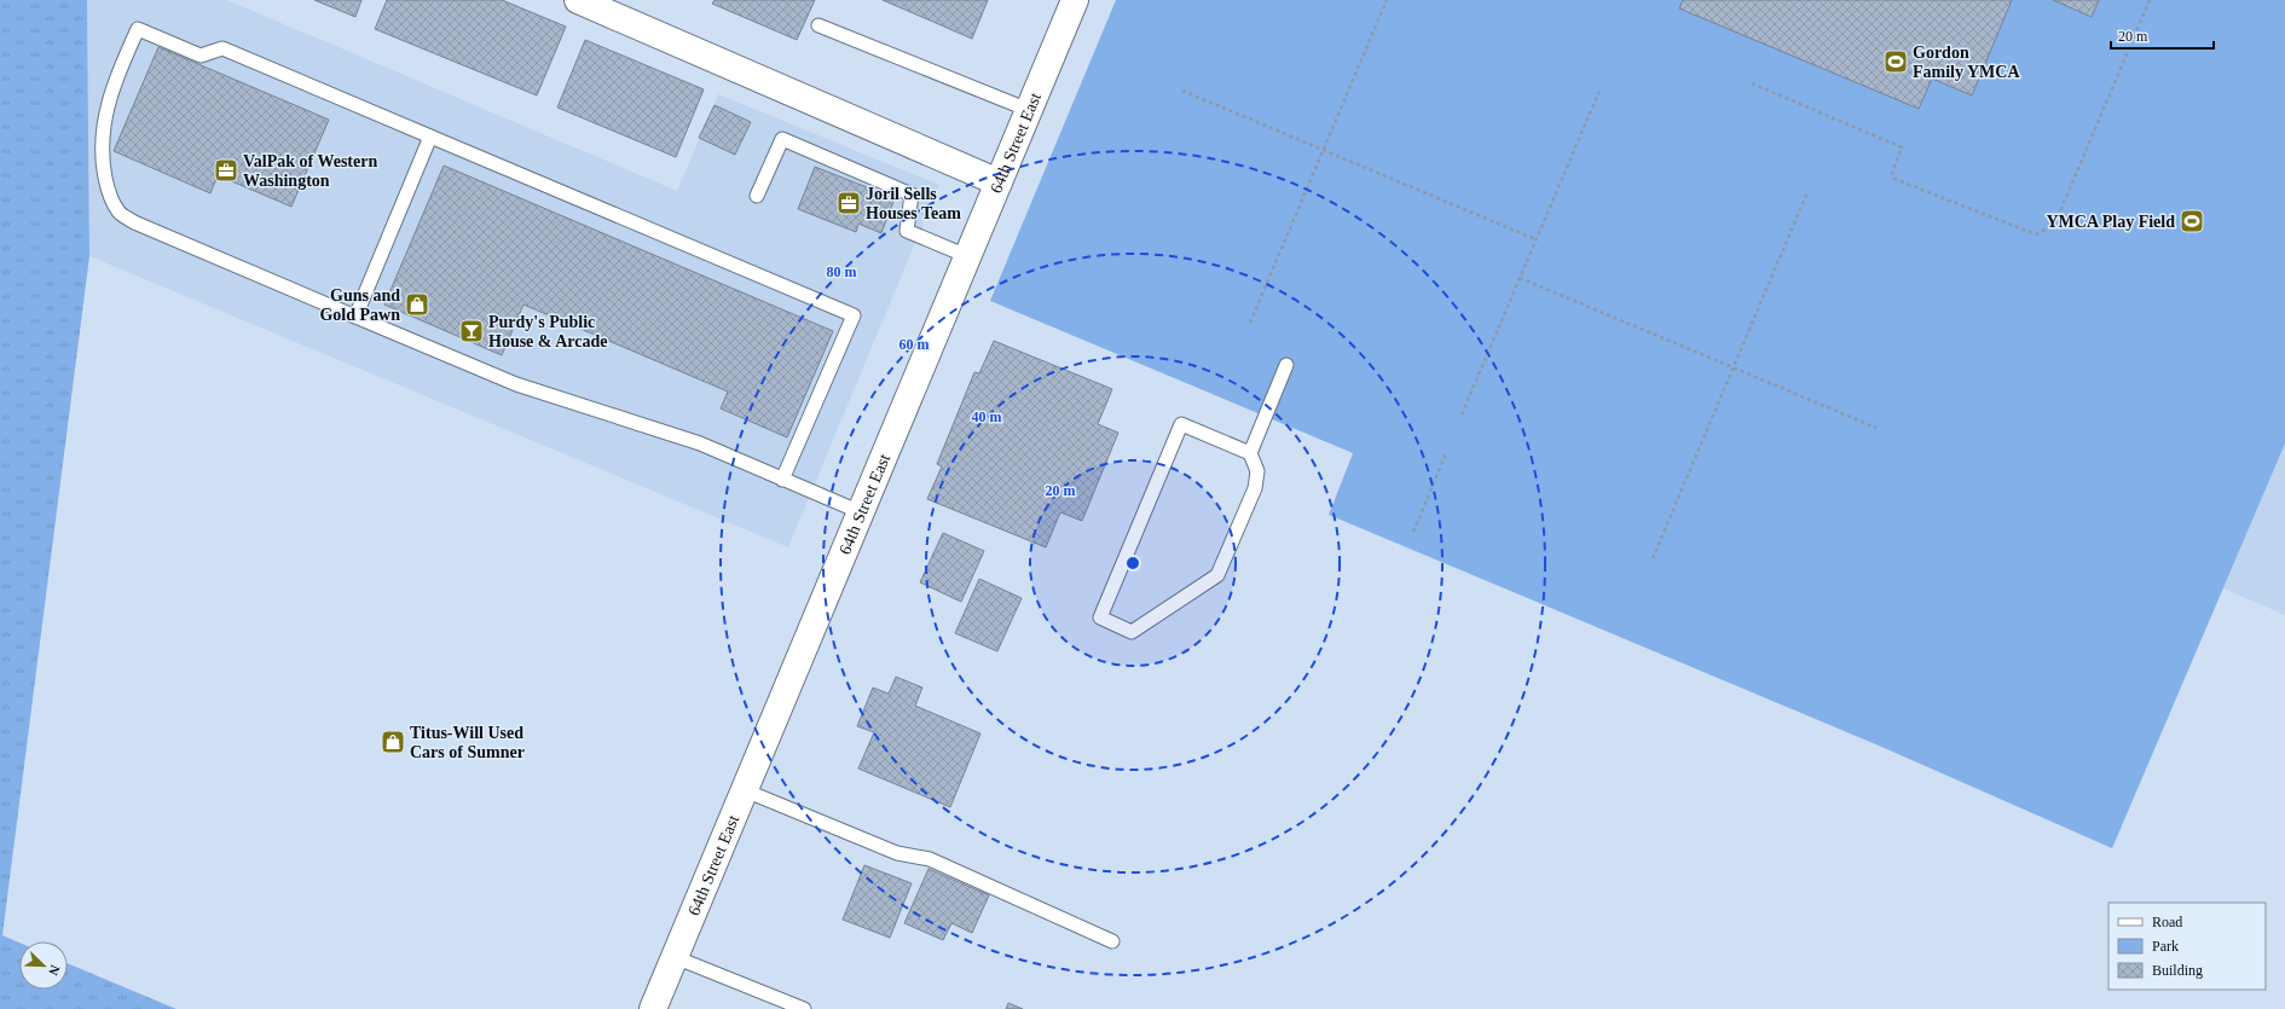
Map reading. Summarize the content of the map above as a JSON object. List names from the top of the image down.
{
  "streets": {
    "street": ["64th Street East"]
  },
  "places": {
    "sports": ["Gordon Family YMCA", "YMCA Play Field"],
    "office": ["ValPak of Western Washington", "Joril Sells Houses Team"],
    "shop": ["Guns and Gold Pawn", "Titus-Will Used Cars of Sumner"],
    "bar": ["Purdy's Public House & Arcade"]
  },
  "legend": ["Road", "Park", "Building"],
  "scale_bar": "20 m",
  "north": "bottom right",
  "rings": [
    "80 m",
    "60 m",
    "40 m",
    "20 m"
  ]
}
